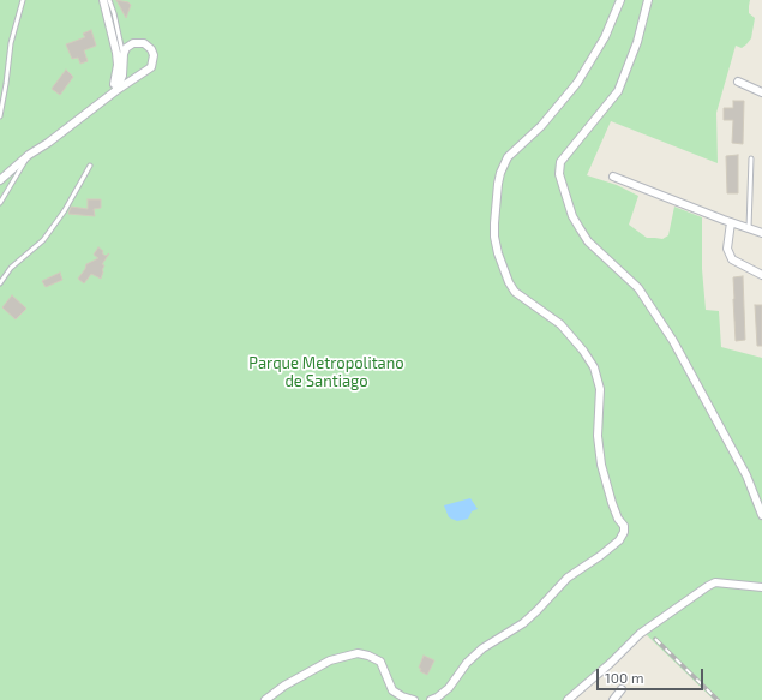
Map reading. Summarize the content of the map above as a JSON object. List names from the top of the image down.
{
  "parks": ["Parque Metropolitano de Santiago"],
  "scale_bar": "100 m"
}
